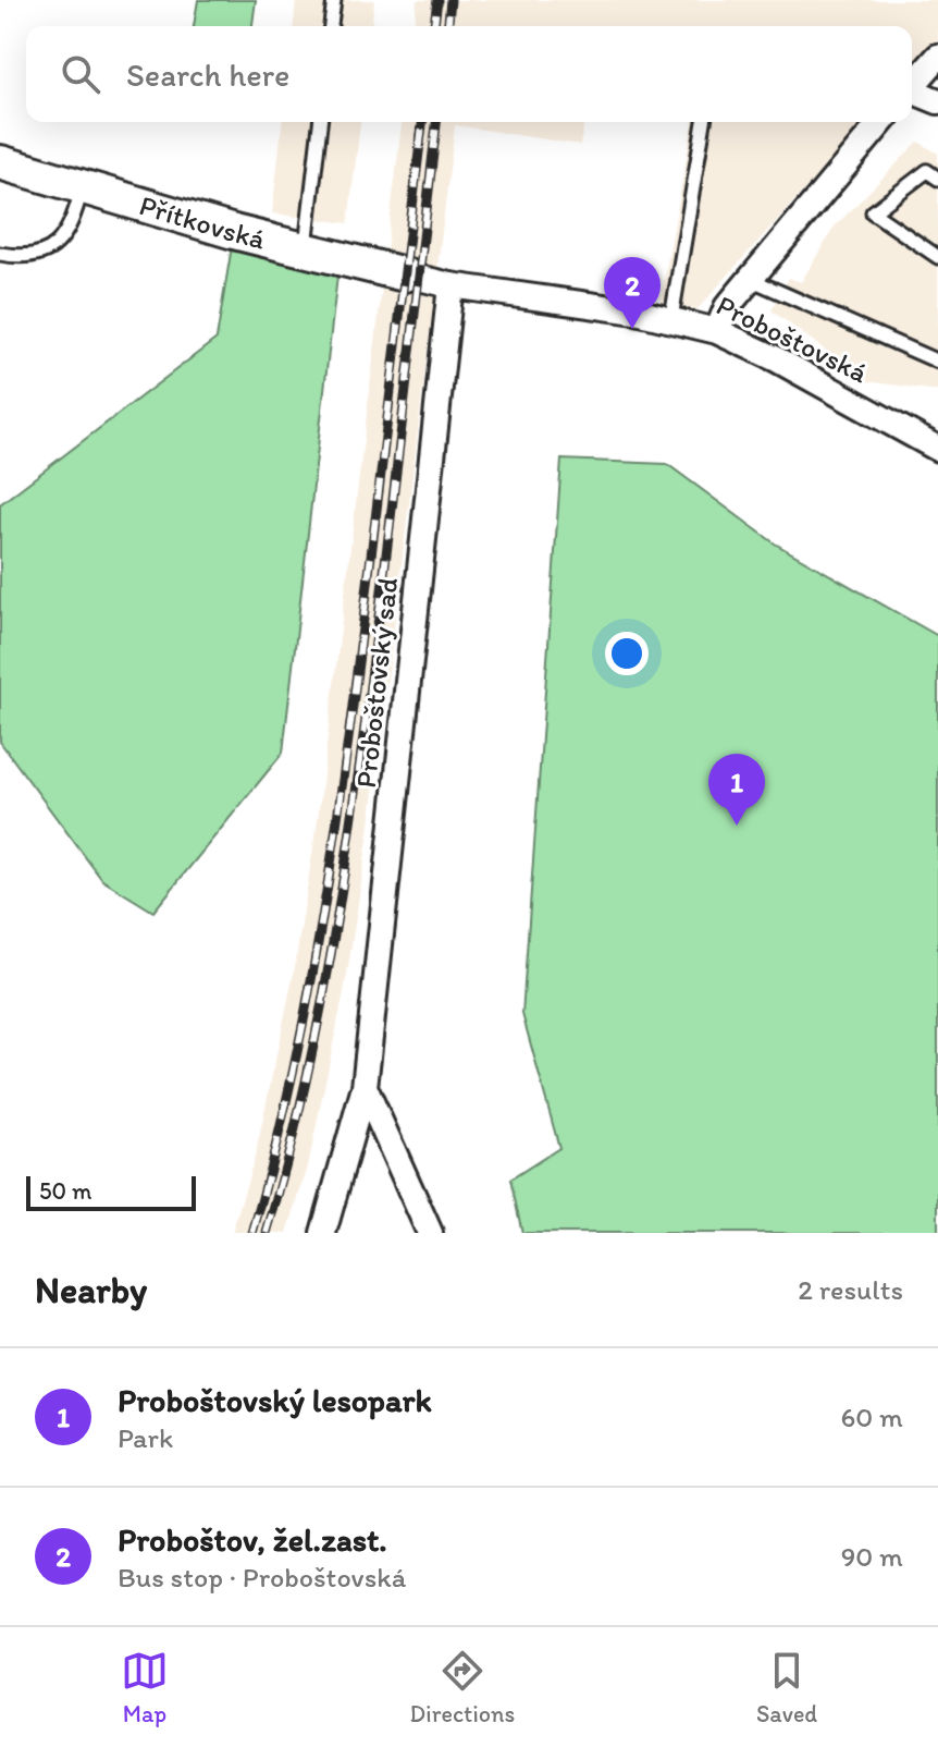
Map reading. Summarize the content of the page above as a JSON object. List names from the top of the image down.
{
  "streets": {
    "street": ["Přítkovská", "Proboštovská", "Proboštovský sad"]
  },
  "crossings": [
    ["Přítkovská", "Proboštovská"],
    ["Proboštovská", "Proboštovský sad"]
  ],
  "scale_bar": "50 m",
  "page": {
    "search": "Search here",
    "pins": ["2", "1"],
    "scale": "50 m",
    "heading": ["Nearby", "2 results"],
    "list": [
      {
        "mark": "1",
        "name": "Proboštovský lesopark",
        "note": "Park",
        "value": "60 m"
      },
      {
        "mark": "2",
        "name": "Proboštov, žel.zast.",
        "note": "Bus stop · Proboštovská",
        "value": "90 m"
      }
    ],
    "nav": ["Map", "Directions", "Saved"]
  }
}
